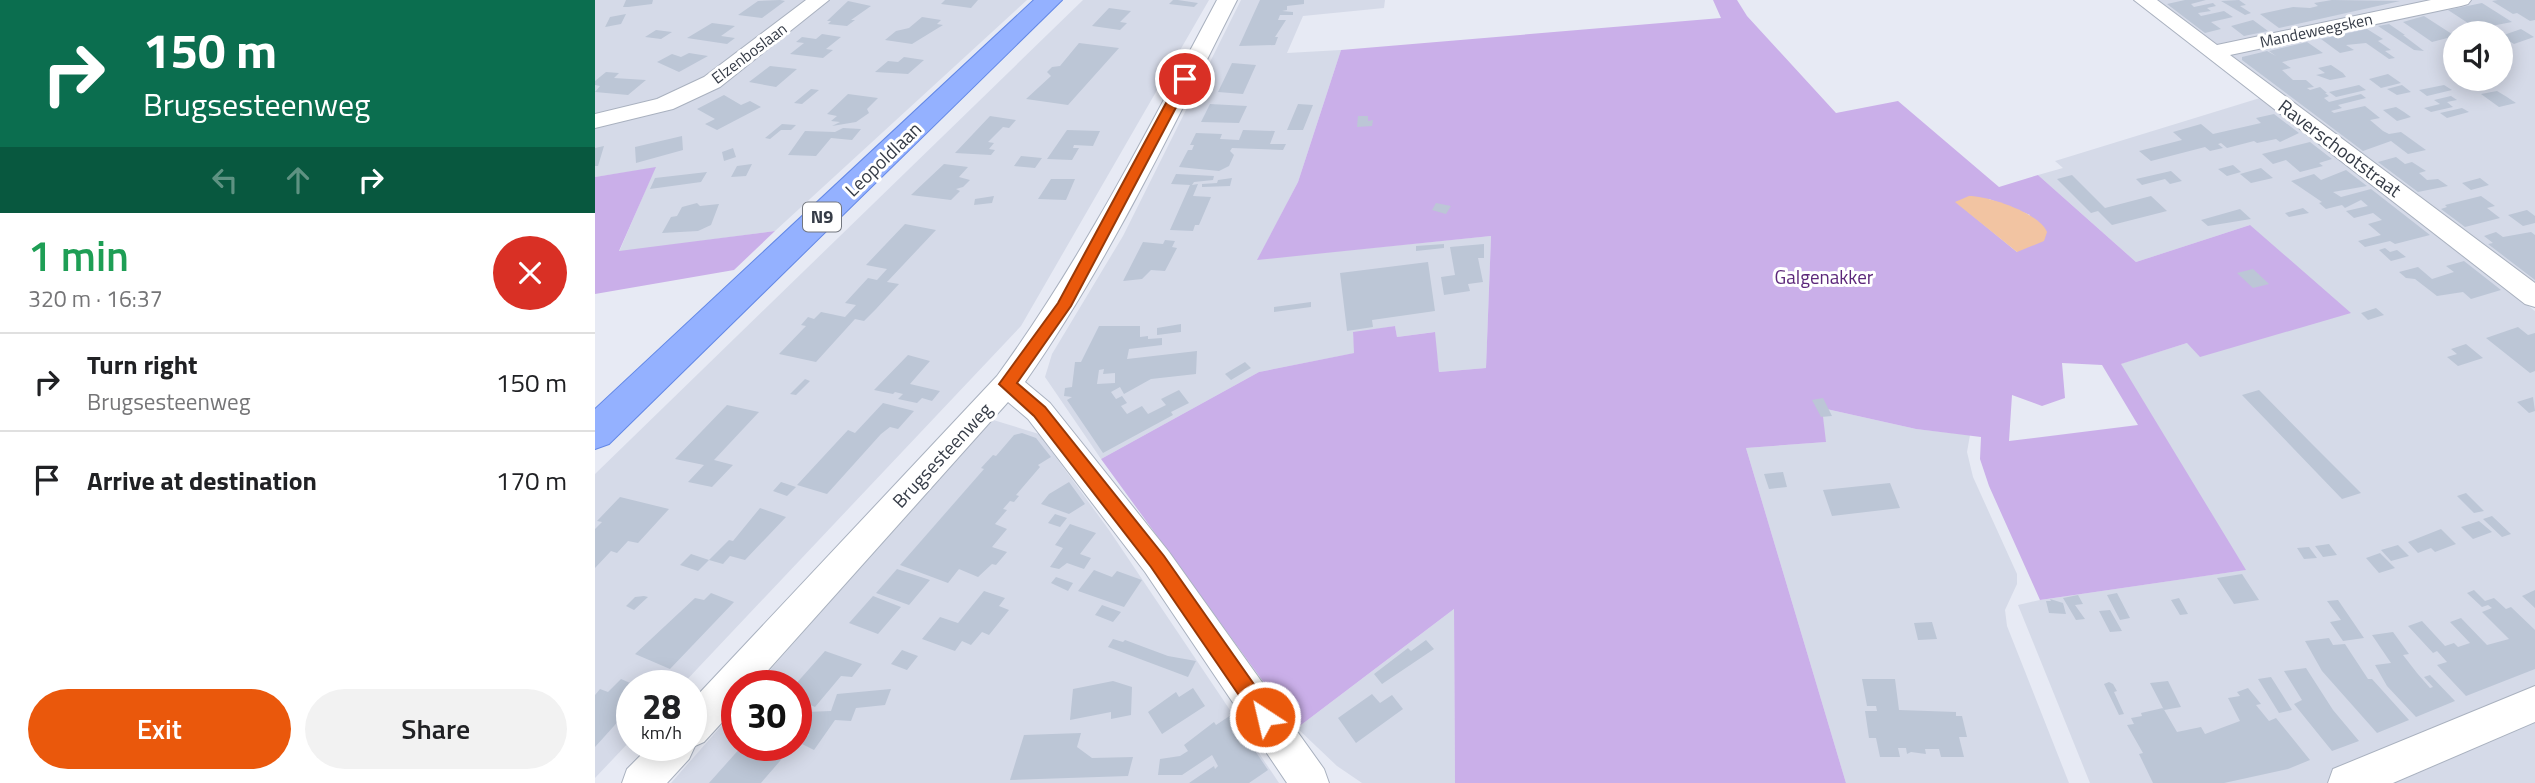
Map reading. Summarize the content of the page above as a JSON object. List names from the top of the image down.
{
  "streets": {
    "main road": ["Leopoldlaan", "N9"],
    "street": [
      "Mandeweegsken",
      "Elzenboslaan",
      "Raverschootstraat",
      "Brugsesteenweg"
    ]
  },
  "crossings": [
    ["Mandeweegsken", "Raverschootstraat"]
  ],
  "parks": ["Galgenakker"],
  "page": {
    "turn": ["150 m", "Brugsesteenweg"],
    "heading": ["1 min", "320 m · 16:37"],
    "list": [
      {
        "name": "Turn right",
        "note": "Brugsesteenweg",
        "value": "150 m"
      },
      {
        "name": "Arrive at destination",
        "value": "170 m"
      }
    ],
    "speed": "28 km/h",
    "limit": "30",
    "buttons": ["Exit", "Share"]
  }
}
